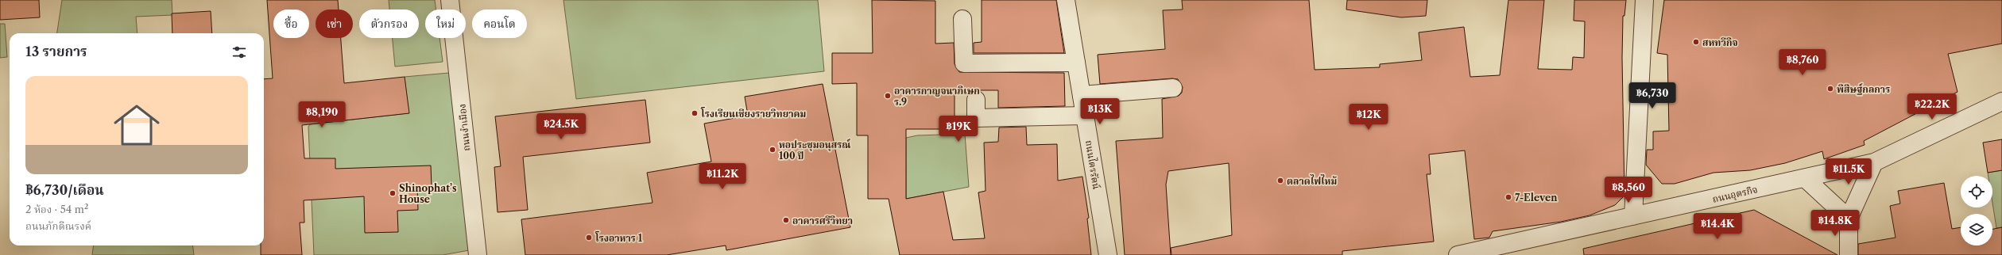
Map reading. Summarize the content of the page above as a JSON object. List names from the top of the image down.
{
  "streets": {
    "street": ["ถนนงำเมือง", "ถนนไตรรัตน์", "ถนนอุตรกิจ"]
  },
  "places": [
    "สหทวีกิจ",
    "พิสิษฐ์กลการ",
    "อาคารกาญจนาภิเษก ร.9",
    "โรงเรียนเชียงรายวิทยาคม",
    "หอประชุมอนุสรณ์ 100 ปี",
    "ตลาดไฟไหม้",
    "Shinophat’s House",
    "7-Eleven",
    "อาคารศรีวิทยา",
    "โรงอาหาร 1"
  ],
  "page": {
    "chip": [
      "ซื้อ",
      "เช่า",
      "ตัวกรอง",
      "ใหม่",
      "คอนโด"
    ],
    "heading": "13 รายการ",
    "price": [
      "฿8,760",
      "฿6,730",
      "฿22.2K",
      "฿13K",
      "฿8,190",
      "฿12K",
      "฿24.5K",
      "฿19K",
      "฿11.5K",
      "฿11.2K",
      "฿8,560",
      "฿14.8K",
      "฿14.4K"
    ],
    "list": [
      {
        "name": "฿6,730/เดือน",
        "note": "2 ห้อง · 54 m² · ถนนภักดีณรงค์"
      }
    ]
  }
}
